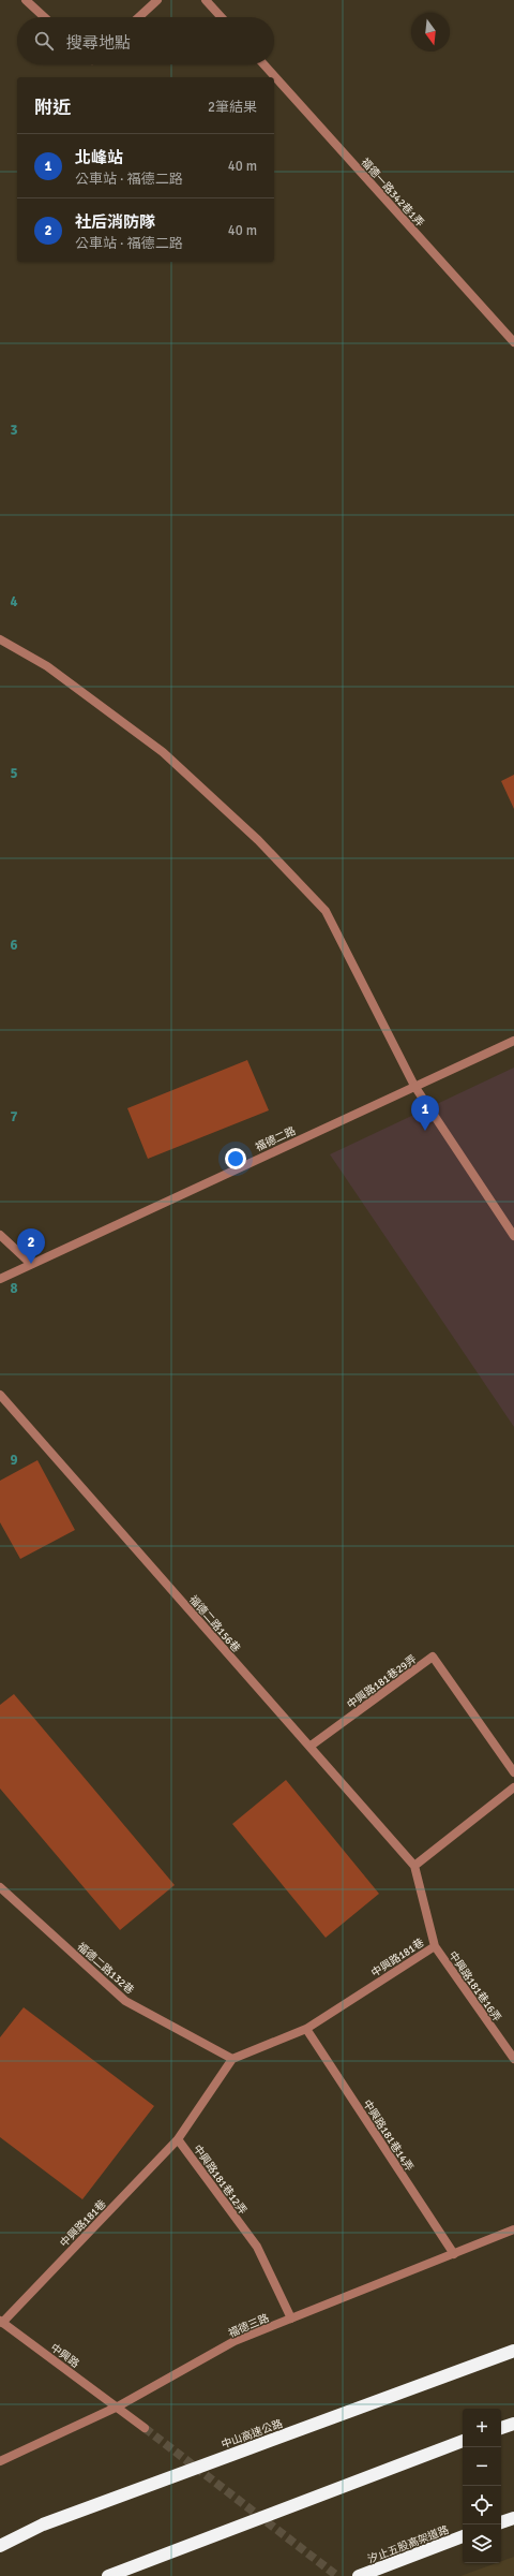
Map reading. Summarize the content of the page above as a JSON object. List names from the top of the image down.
{
  "streets": {
    "highway": ["中山高速公路", "汐止五股高架道路"],
    "street": [
      "福德一路342巷1弄",
      "福德二路",
      "福德二路156巷",
      "中興路181巷29弄",
      "中興路181巷",
      "福德二路132巷",
      "中興路181巷16弄",
      "中興路181巷14弄",
      "中興路181巷12弄",
      "福德三路",
      "中興路"
    ]
  },
  "crossings": [
    ["福德二路156巷", "中興路181巷29弄"],
    ["福德二路156巷", "中興路181巷"],
    ["中興路181巷", "福德二路132巷"],
    ["中興路181巷", "中興路181巷16弄"],
    ["中興路181巷", "中興路181巷14弄"],
    ["中興路181巷", "中興路181巷12弄"],
    ["中興路181巷", "中興路"],
    ["中興路181巷14弄", "福德三路"],
    ["中興路181巷12弄", "福德三路"],
    ["福德三路", "中興路"]
  ],
  "north": "bottom",
  "page": {
    "search": "搜尋地點",
    "heading": ["附近", "2筆結果"],
    "list": [
      {
        "mark": "1",
        "name": "北峰站",
        "note": "公車站 · 福德二路",
        "value": "40 m"
      },
      {
        "mark": "2",
        "name": "社后消防隊",
        "note": "公車站 · 福德二路",
        "value": "40 m"
      }
    ],
    "pins": ["1", "2"],
    "map_buttons": ["+", "−"]
  },
  "grid": {
    "rows": [
      "3",
      "4",
      "5",
      "6",
      "7",
      "8",
      "9"
    ]
  }
}
